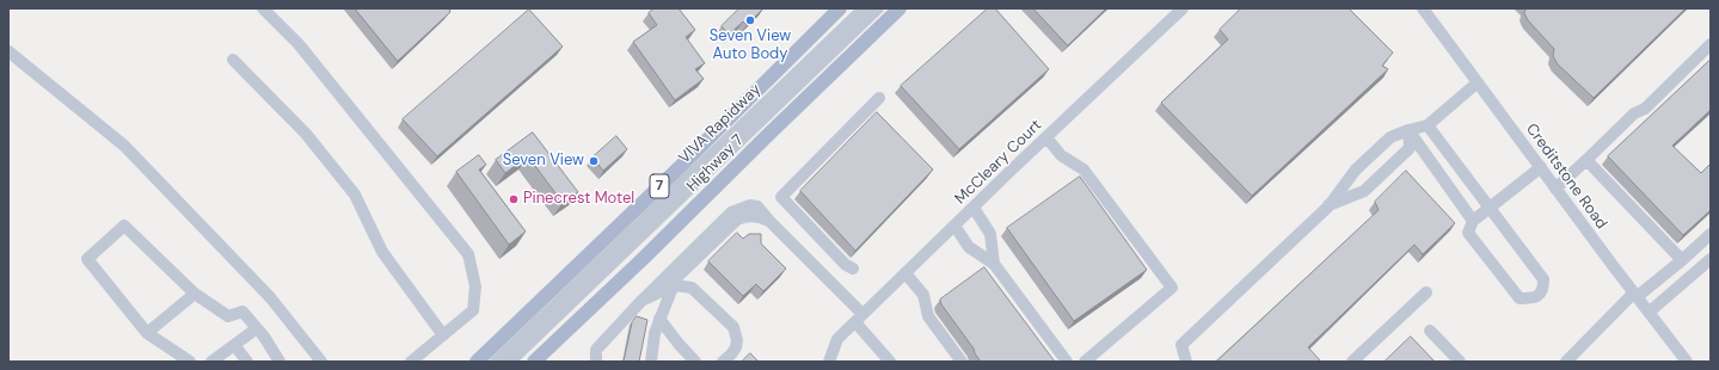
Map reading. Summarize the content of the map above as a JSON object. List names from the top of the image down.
{
  "streets": {
    "main road": ["Highway 7", "7"],
    "street": ["VIVA Rapidway", "McCleary Court", "Creditstone Road"]
  },
  "places": ["Seven View Auto Body", "Seven View", "Pinecrest Motel"]
}
